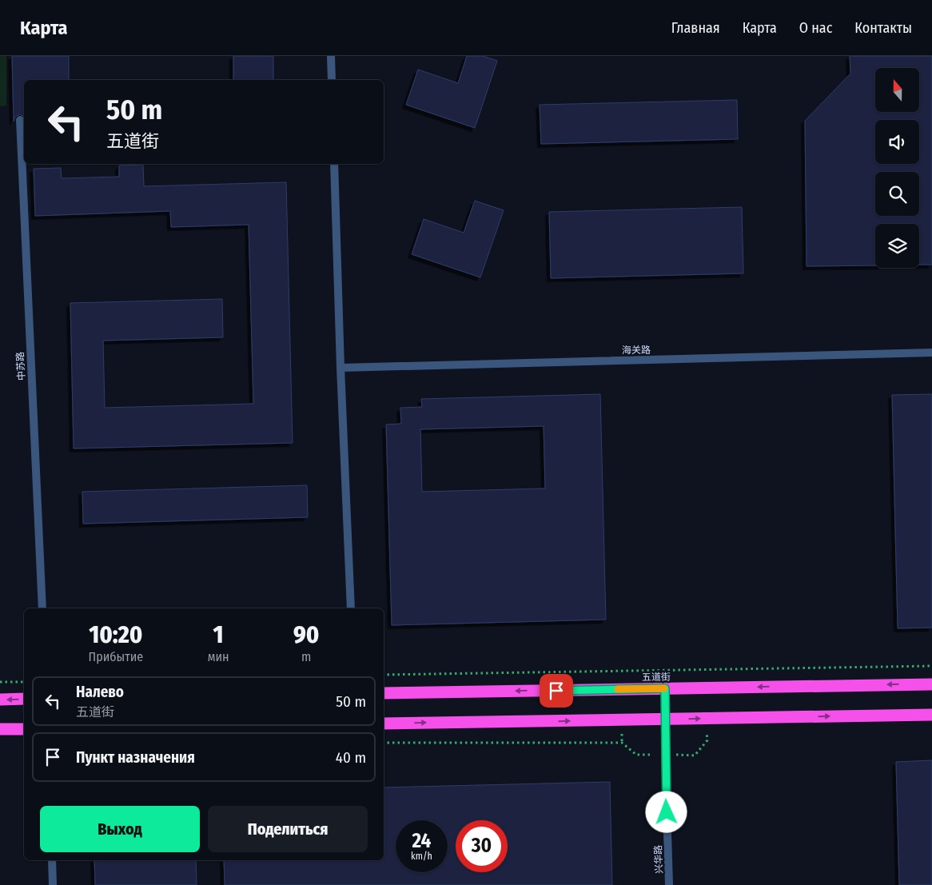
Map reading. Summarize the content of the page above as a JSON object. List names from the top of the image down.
{
  "streets": {
    "highway": ["五道街"],
    "street": ["海关路", "中苏路", "兴华路"]
  },
  "crossings": [
    ["五道街", "兴华路"]
  ],
  "north": "top",
  "page": {
    "header": "Карта",
    "nav": [
      "Главная",
      "Карта",
      "О нас",
      "Контакты"
    ],
    "turn": ["50 m", "五道街"],
    "eta": [
      "10:20",
      "Прибытие",
      "1",
      "мин",
      "90",
      "m"
    ],
    "list": [
      {
        "name": "Налево",
        "note": "五道街",
        "value": "50 m"
      },
      {
        "name": "Пункт назначения",
        "value": "40 m"
      }
    ],
    "buttons": ["Выход", "Поделиться"],
    "speed": "24 km/h",
    "limit": "30"
  }
}
